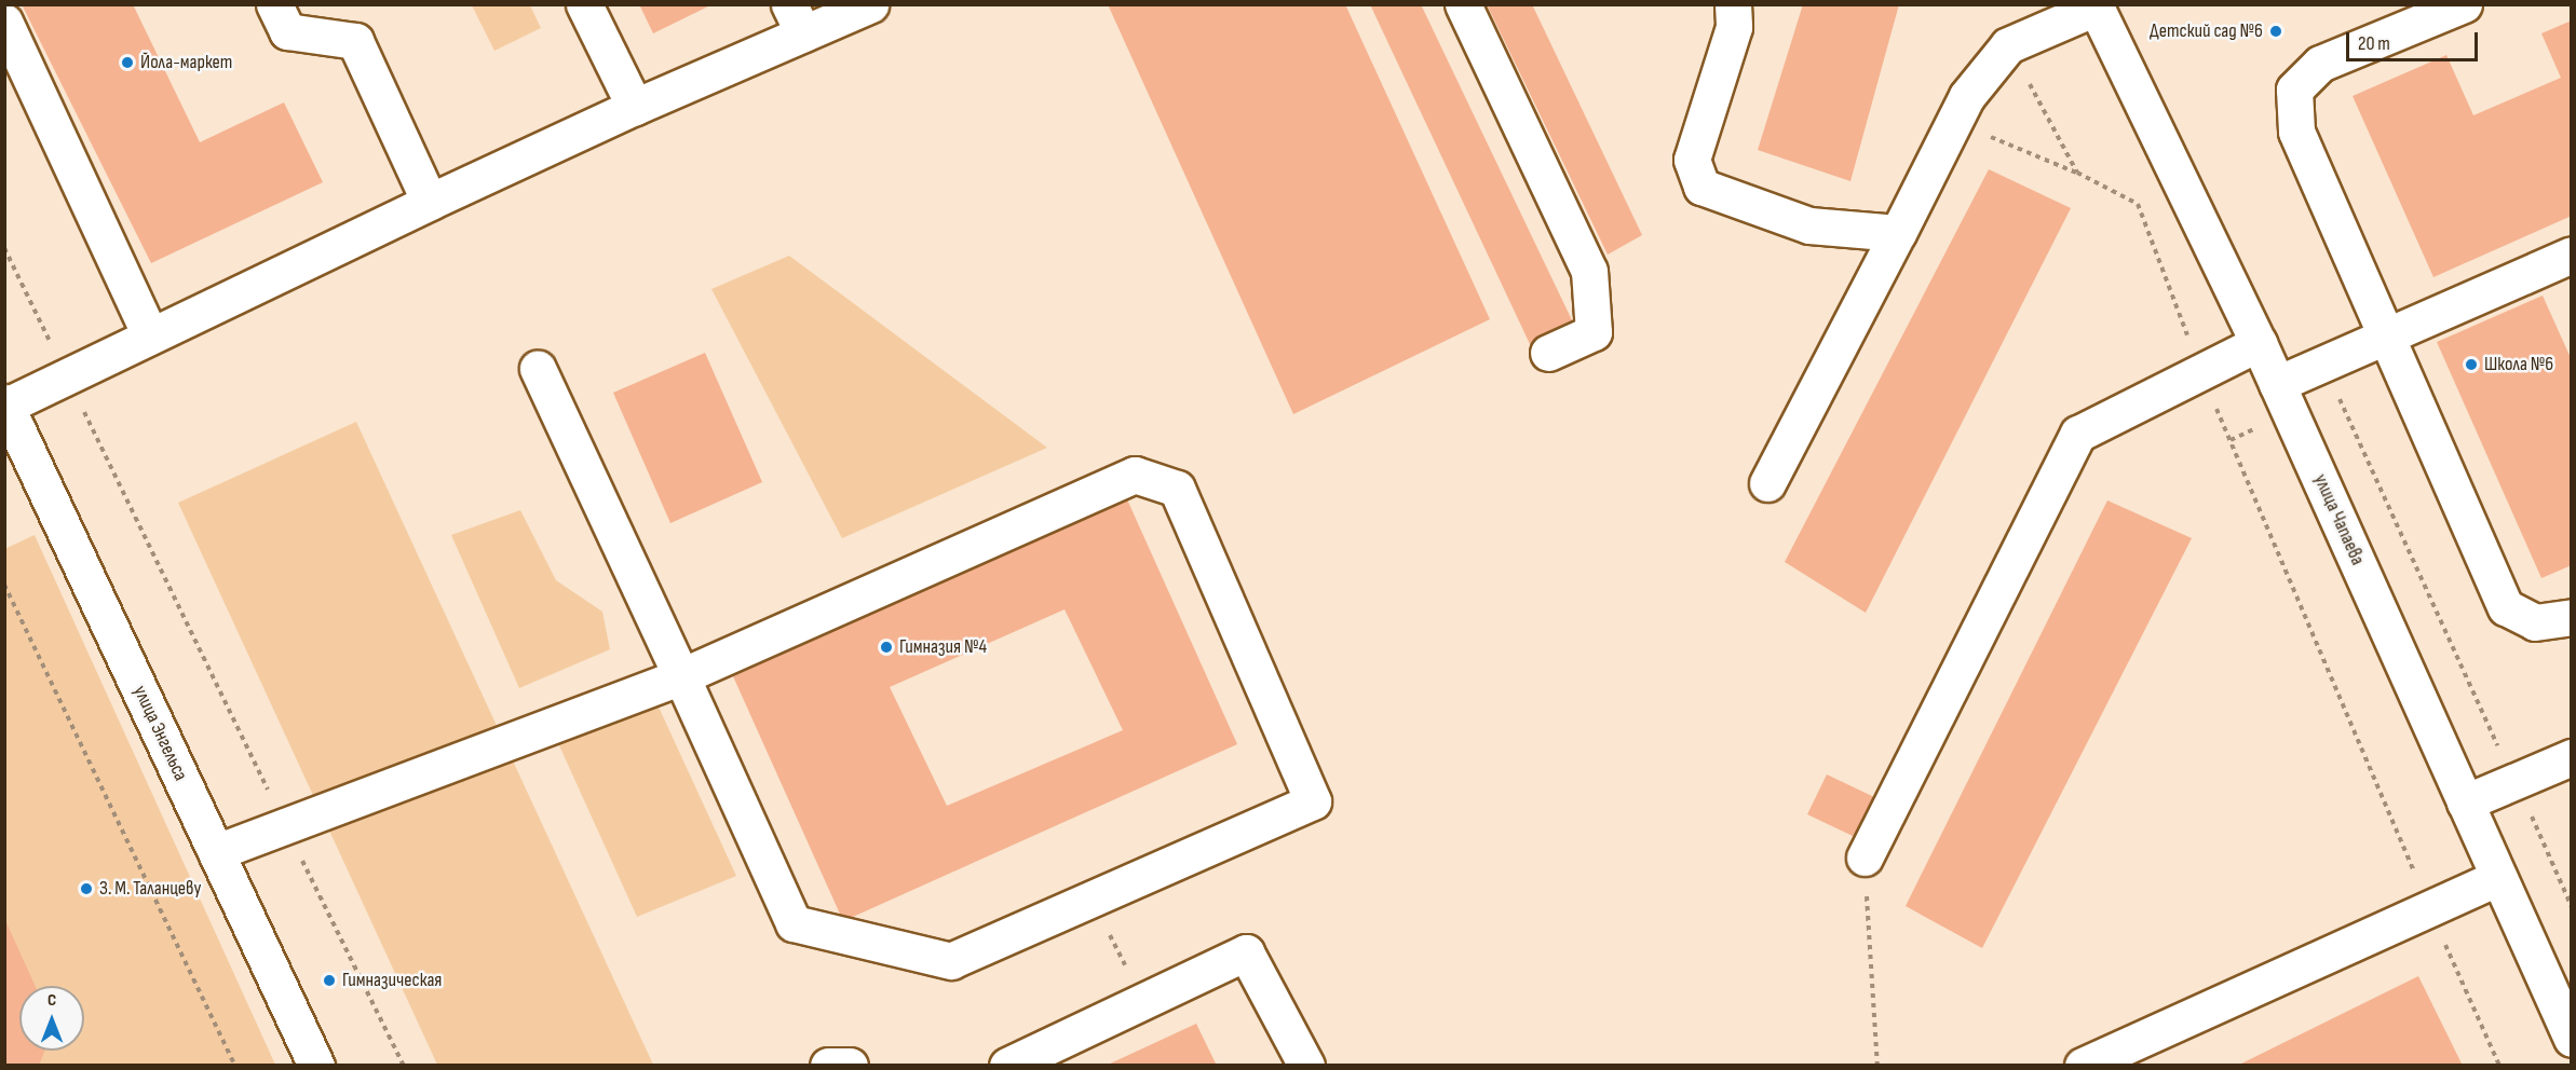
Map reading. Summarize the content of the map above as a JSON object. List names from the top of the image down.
{
  "streets": {
    "street": ["улица Чапаева", "улица Энгельса"]
  },
  "places": [
    "Детский сад №6",
    "Йола-маркет",
    "Школа №6",
    "Гимназия №4",
    "З. М. Таланцеву",
    "Гимназическая"
  ],
  "scale_bar": "20 m",
  "north": "top"
}
